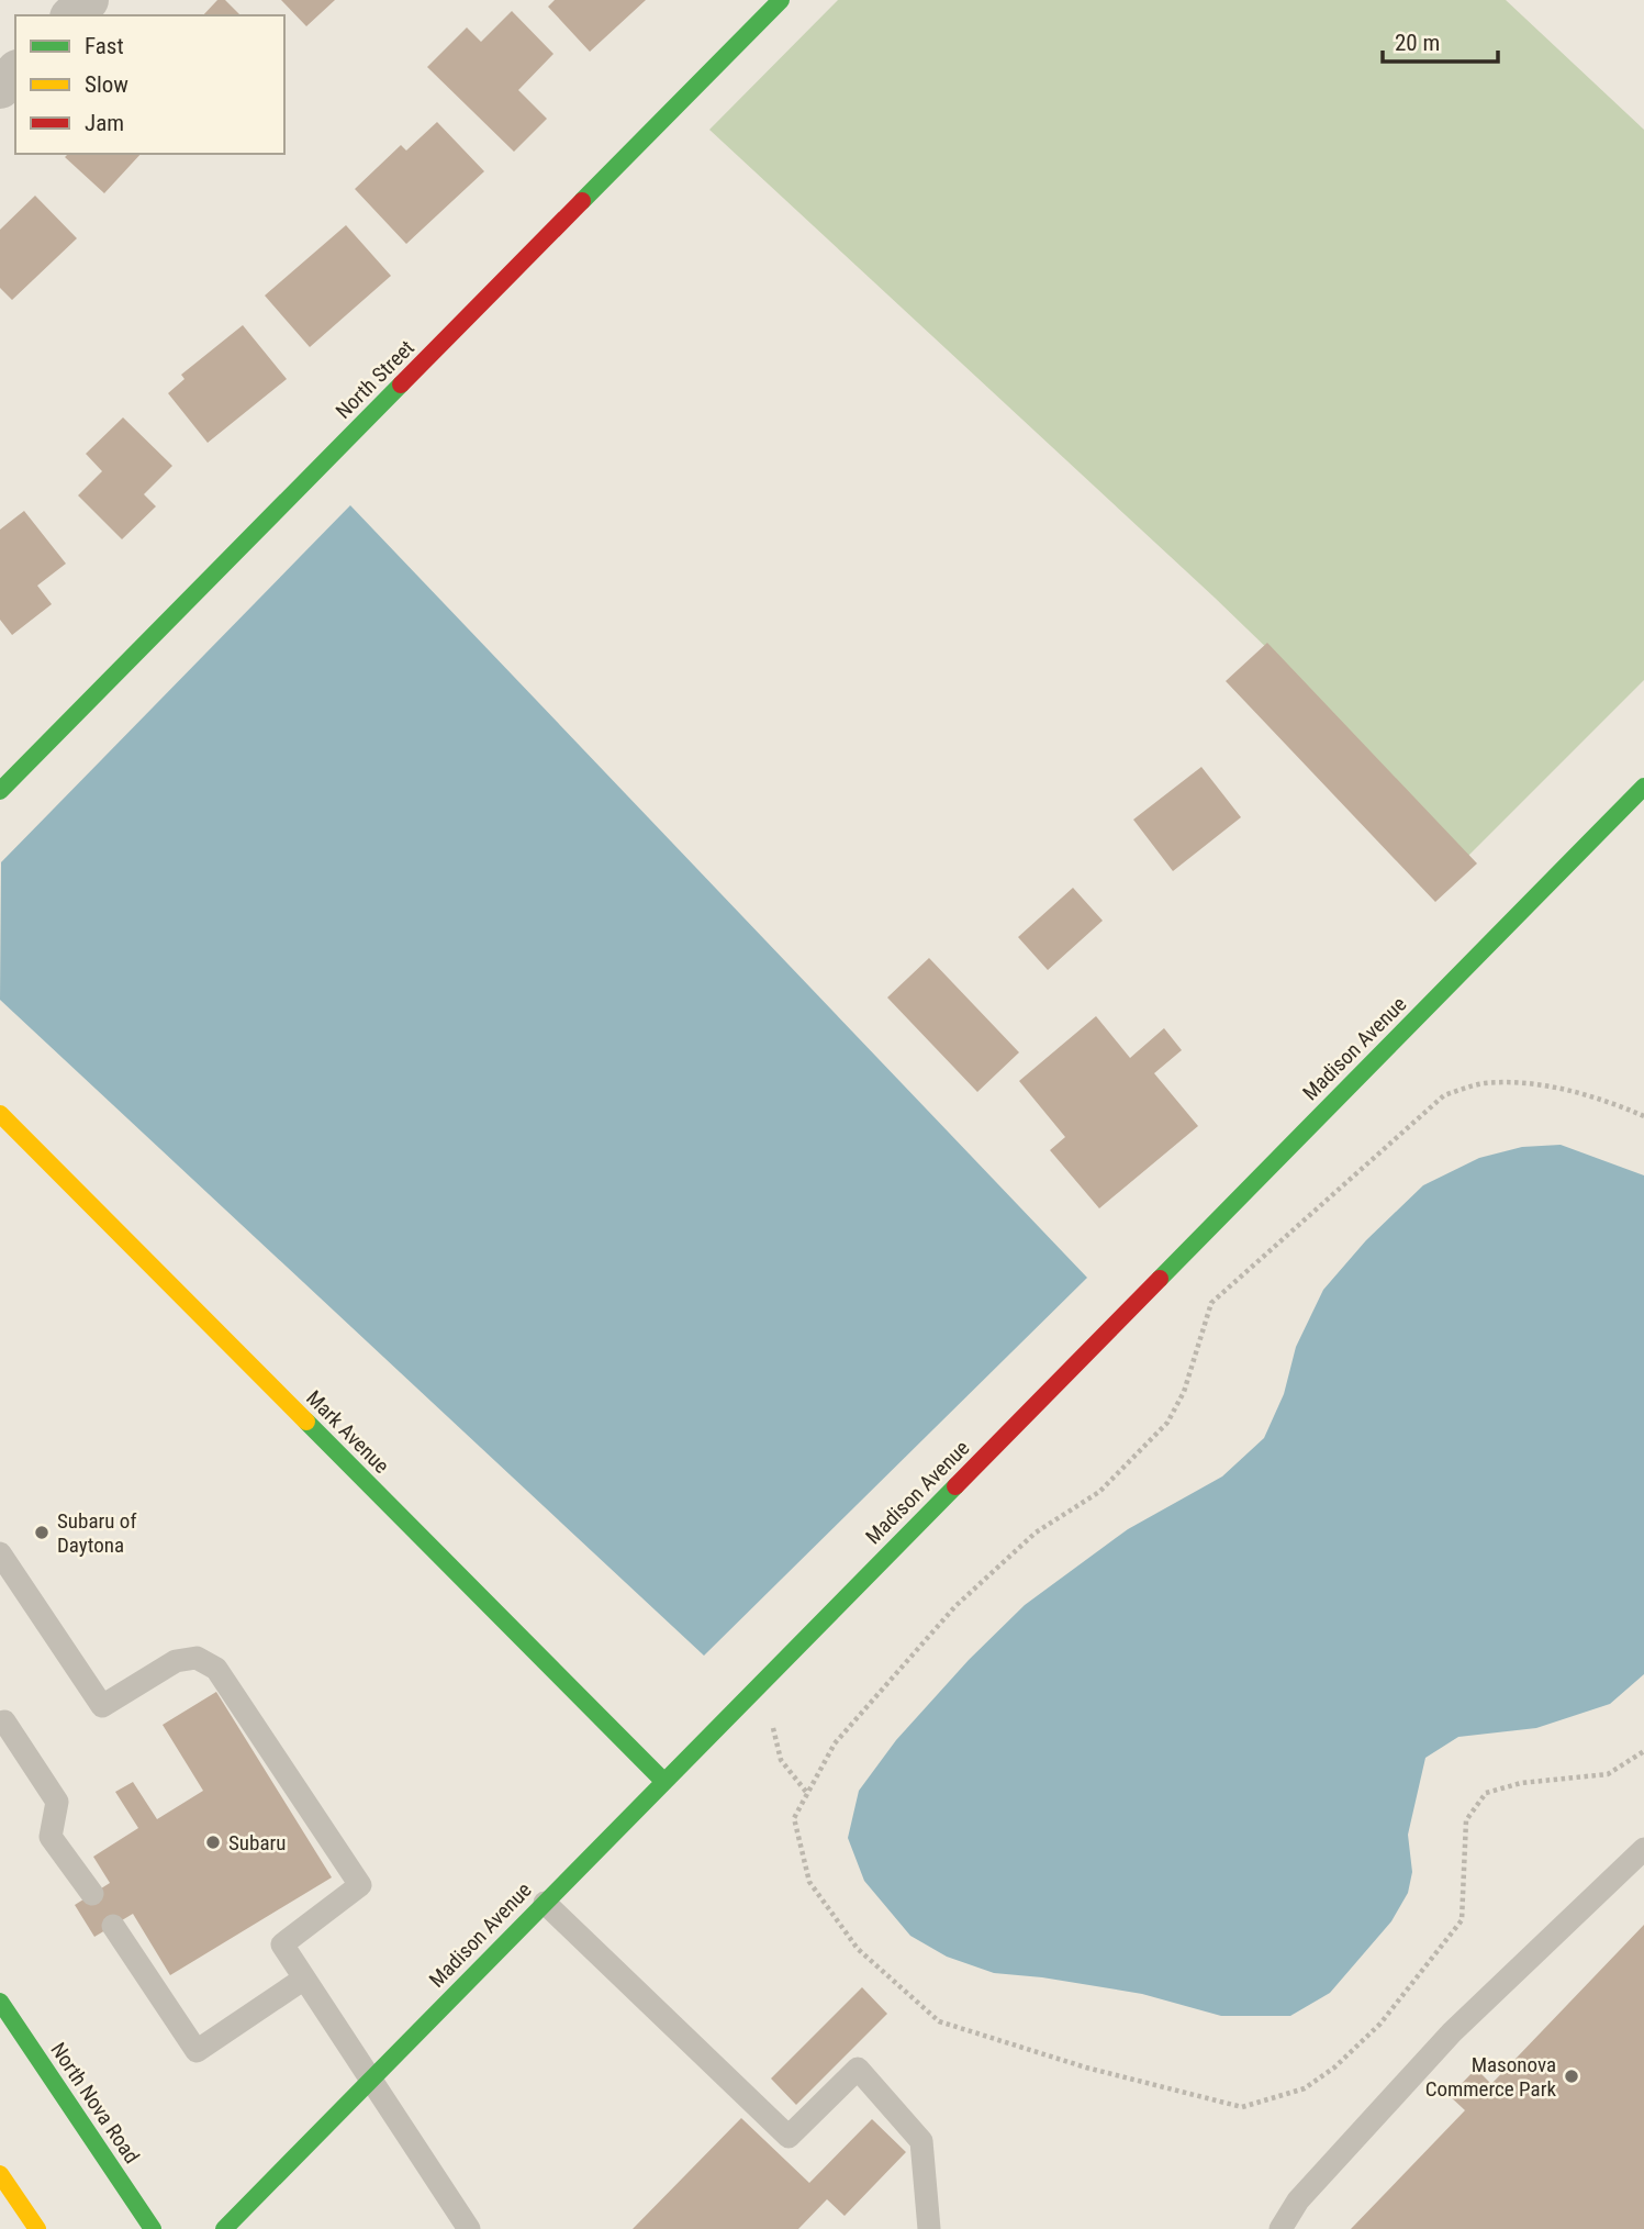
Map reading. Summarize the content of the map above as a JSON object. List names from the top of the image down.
{
  "streets": {
    "street": [
      "North Street",
      "Madison Avenue",
      "Mark Avenue",
      "North Nova Road"
    ]
  },
  "crossings": [
    ["Madison Avenue", "Mark Avenue"]
  ],
  "places": ["Subaru of Daytona", "Subaru", "Masonova Commerce Park"],
  "legend": ["Fast", "Slow", "Jam"],
  "scale_bar": "20 m"
}
